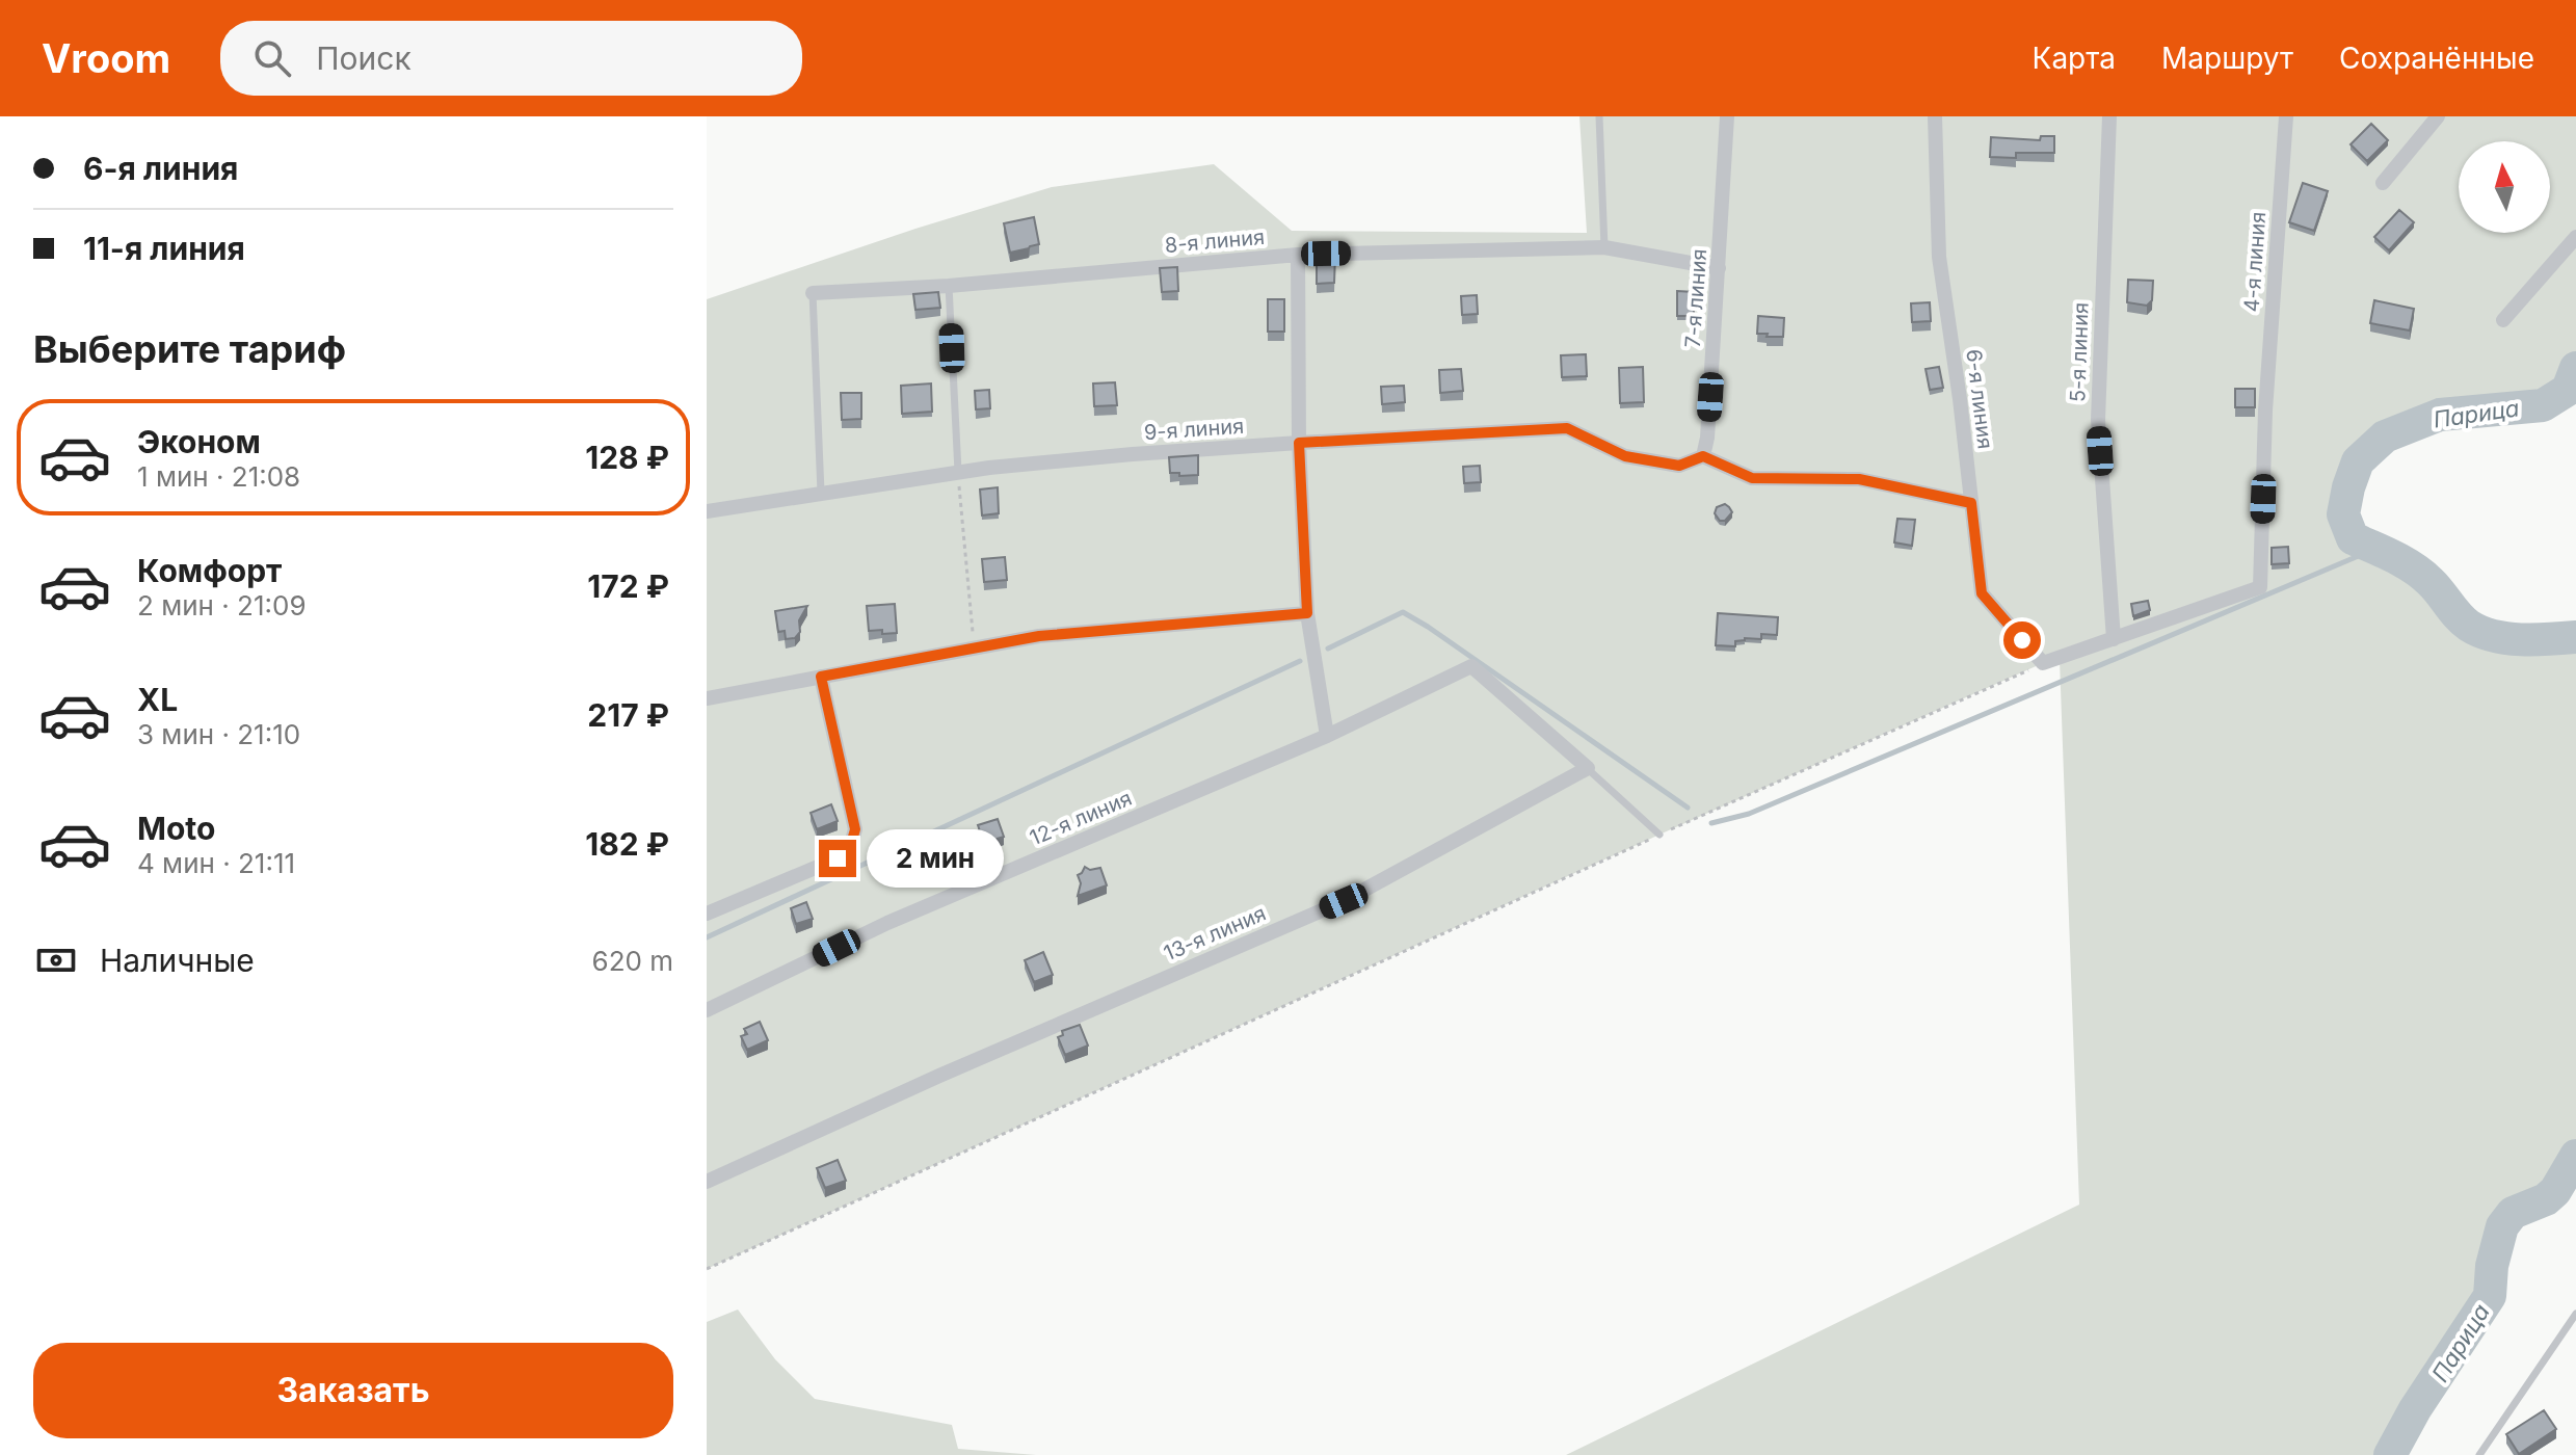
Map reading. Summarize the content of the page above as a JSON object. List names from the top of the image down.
{
  "streets": {
    "street": [
      "8-я линия",
      "4-я линия",
      "7-я линия",
      "5-я линия",
      "6-я линия",
      "9-я линия",
      "12-я линия",
      "13-я линия"
    ]
  },
  "crossings": [
    ["8-я линия", "7-я линия"],
    ["4-я линия", "5-я линия"],
    ["7-я линия", "9-я линия"],
    ["12-я линия", "13-я линия"]
  ],
  "water": ["Парица"],
  "north": "top",
  "page": {
    "header": "Vroom",
    "search": "Поиск",
    "nav": ["Карта", "Маршрут", "Сохранённые"],
    "banner": ["6-я линия", "11-я линия"],
    "heading": "Выберите тариф",
    "list": [
      {
        "name": "Эконом",
        "note": "1 мин · 21:08",
        "value": "128 ₽"
      },
      {
        "name": "Комфорт",
        "note": "2 мин · 21:09",
        "value": "172 ₽"
      },
      {
        "name": "XL",
        "note": "3 мин · 21:10",
        "value": "217 ₽"
      },
      {
        "name": "Moto",
        "note": "4 мин · 21:11",
        "value": "182 ₽"
      }
    ],
    "bubble": "2 мин",
    "pay": ["Наличные", "620 m"],
    "buttons": "Заказать"
  }
}
